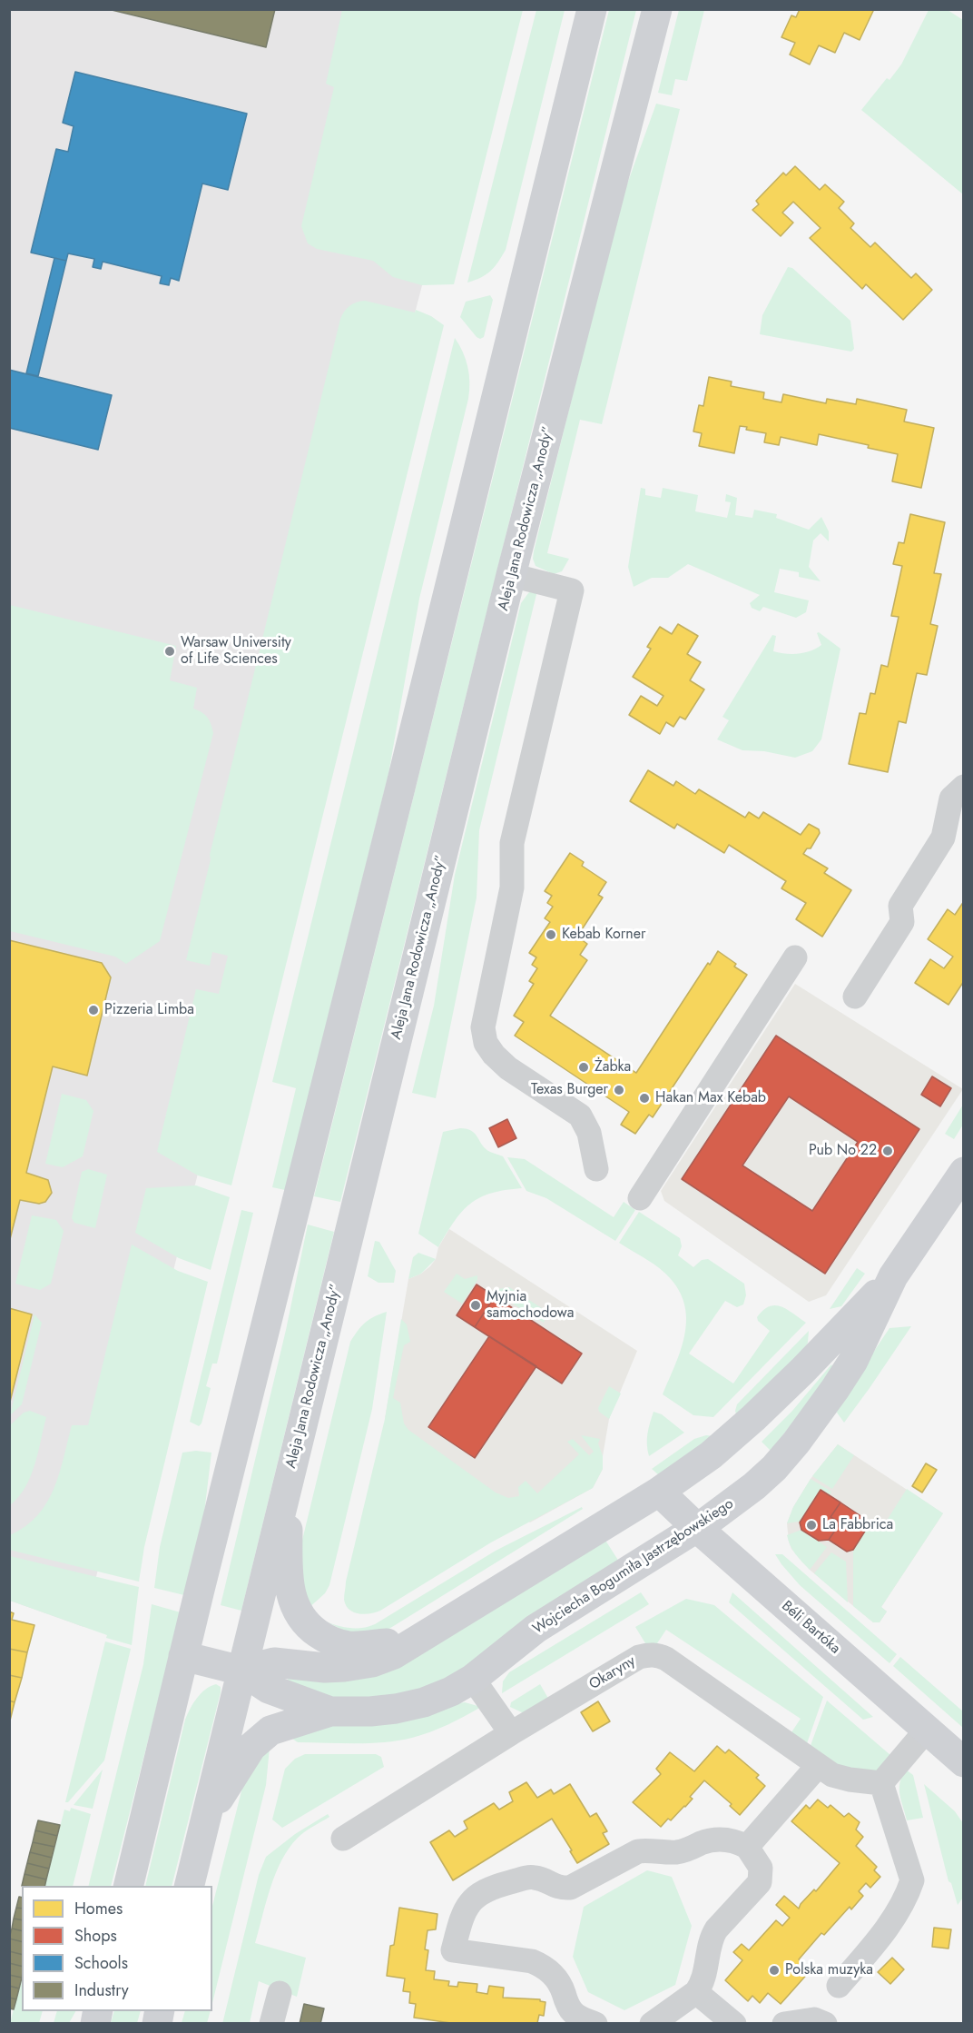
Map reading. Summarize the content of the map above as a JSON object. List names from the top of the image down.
{
  "streets": {
    "main road": ["Aleja Jana Rodowicza „Anody”", "Wojciecha Bogumiła Jastrzębowskiego", "Béli Bartóka"],
    "street": ["Okaryny"]
  },
  "crossings": [
    ["Aleja Jana Rodowicza „Anody”", "Wojciecha Bogumiła Jastrzębowskiego"],
    ["Wojciecha Bogumiła Jastrzębowskiego", "Béli Bartóka"]
  ],
  "places": [
    "Warsaw University of Life Sciences",
    "Kebab Korner",
    "Pizzeria Limba",
    "Żabka",
    "Texas Burger",
    "Hakan Max Kebab",
    "Pub No 22",
    "Myjnia samochodowa",
    "La Fabbrica",
    "Polska muzyka"
  ],
  "legend": [
    "Homes",
    "Shops",
    "Schools",
    "Industry"
  ]
}
